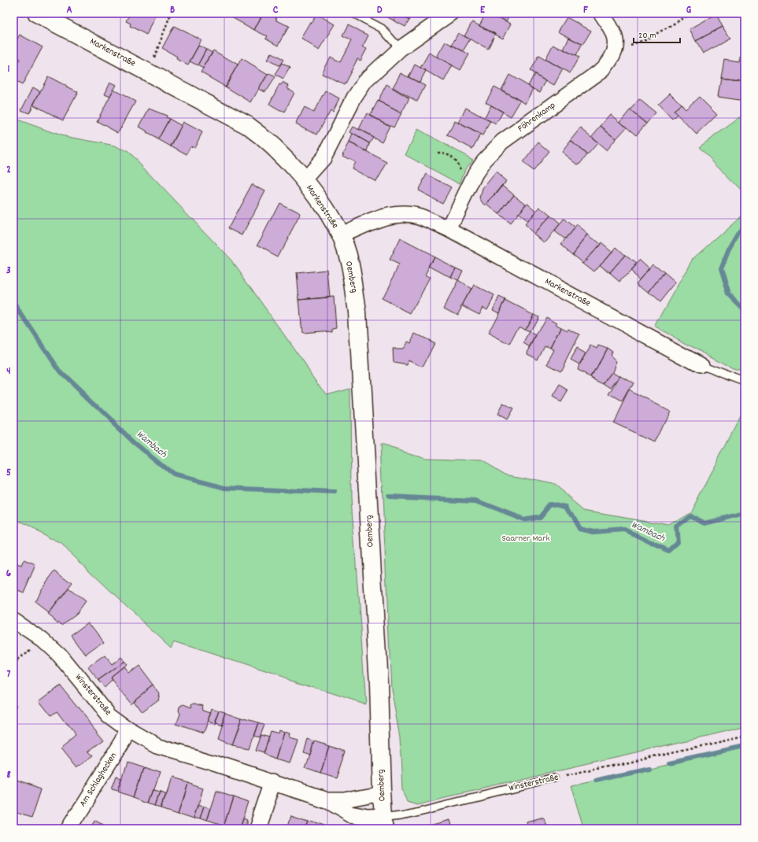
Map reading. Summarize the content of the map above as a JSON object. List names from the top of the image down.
{
  "streets": {
    "street": [
      "Markenstraße",
      "Föhrenkamp",
      "Oemberg",
      "Winsterstraße",
      "Am Schlaghecken"
    ]
  },
  "crossings": [
    ["Markenstraße", "Föhrenkamp"],
    ["Markenstraße", "Oemberg"],
    ["Oemberg", "Winsterstraße"],
    ["Winsterstraße", "Am Schlaghecken"]
  ],
  "water": ["Wambach"],
  "parks": ["Saarner Mark"],
  "scale_bar": "20 m",
  "grid": {
    "columns": [
      "A",
      "B",
      "C",
      "D",
      "E",
      "F",
      "G"
    ],
    "rows": [
      "1",
      "2",
      "3",
      "4",
      "5",
      "6",
      "7",
      "8"
    ]
  }
}
